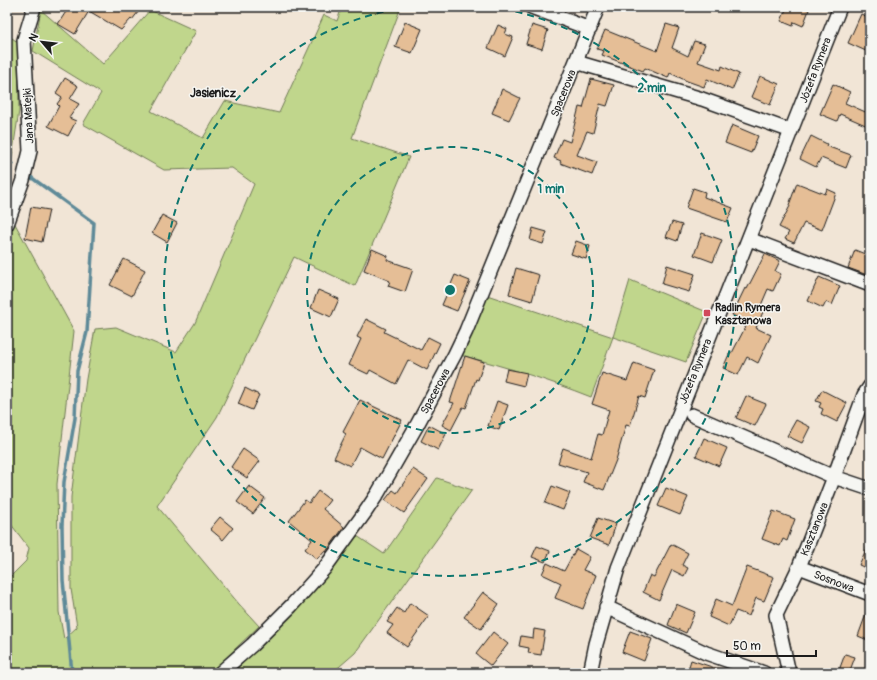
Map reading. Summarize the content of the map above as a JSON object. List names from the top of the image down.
{
  "streets": {
    "street": [
      "Józefa Rymera",
      "Spacerowa",
      "Jana Matejki",
      "Kasztanowa",
      "Sosnowa"
    ]
  },
  "crossings": [
    ["Józefa Rymera", "Spacerowa"],
    ["Kasztanowa", "Sosnowa"]
  ],
  "districts": ["Jasienicz"],
  "places": {
    "transit": ["Radlin Rymera Kasztanowa"]
  },
  "scale_bar": "50 m",
  "north": "top left",
  "rings": ["2 min", "1 min"]
}
